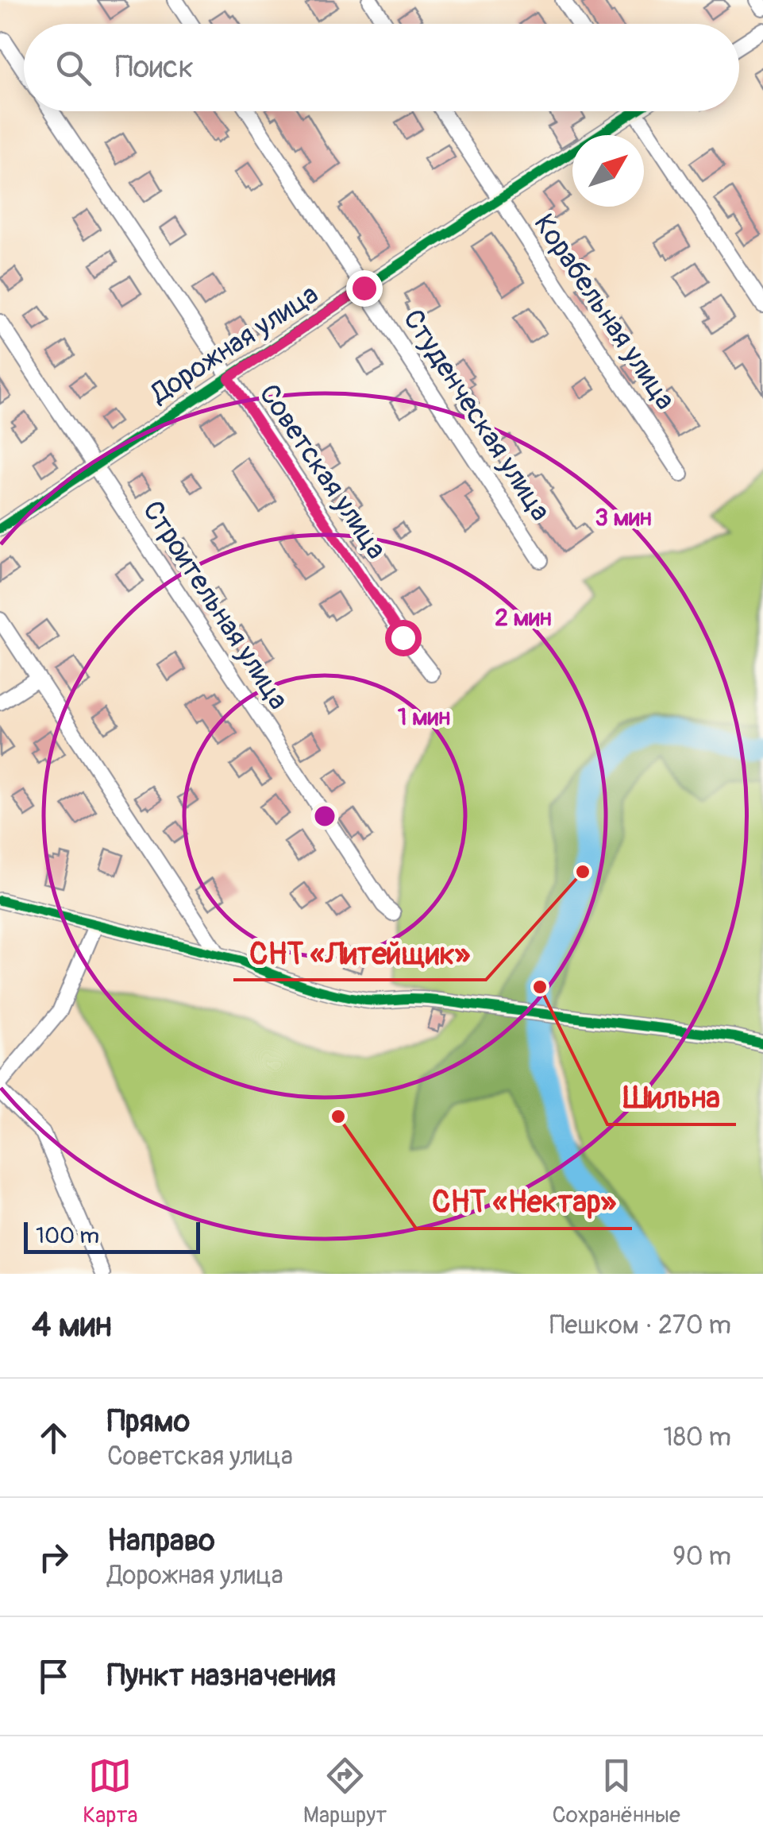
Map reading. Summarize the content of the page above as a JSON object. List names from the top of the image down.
{
  "streets": {
    "street": [
      "Корабельная улица",
      "Дорожная улица",
      "Студенческая улица",
      "Советская улица",
      "Строительная улица"
    ]
  },
  "crossings": [
    ["Корабельная улица", "Дорожная улица"],
    ["Дорожная улица", "Студенческая улица"],
    ["Дорожная улица", "Советская улица"],
    ["Дорожная улица", "Строительная улица"]
  ],
  "places": ["СНТ «Литейщик»", "Шильна", "СНТ «Нектар»"],
  "scale_bar": "100 m",
  "north": "top right",
  "page": {
    "search": "Поиск",
    "scale": "100 m",
    "heading": ["4 мин", "Пешком · 270 m"],
    "list": [
      ["Прямо", "Советская улица", "180 m"],
      ["Направо", "Дорожная улица", "90 m"],
      "Пункт назначения"
    ],
    "nav": ["Карта", "Маршрут", "Сохранённые"]
  },
  "rings": ["3 мин", "2 мин", "1 мин"]
}
